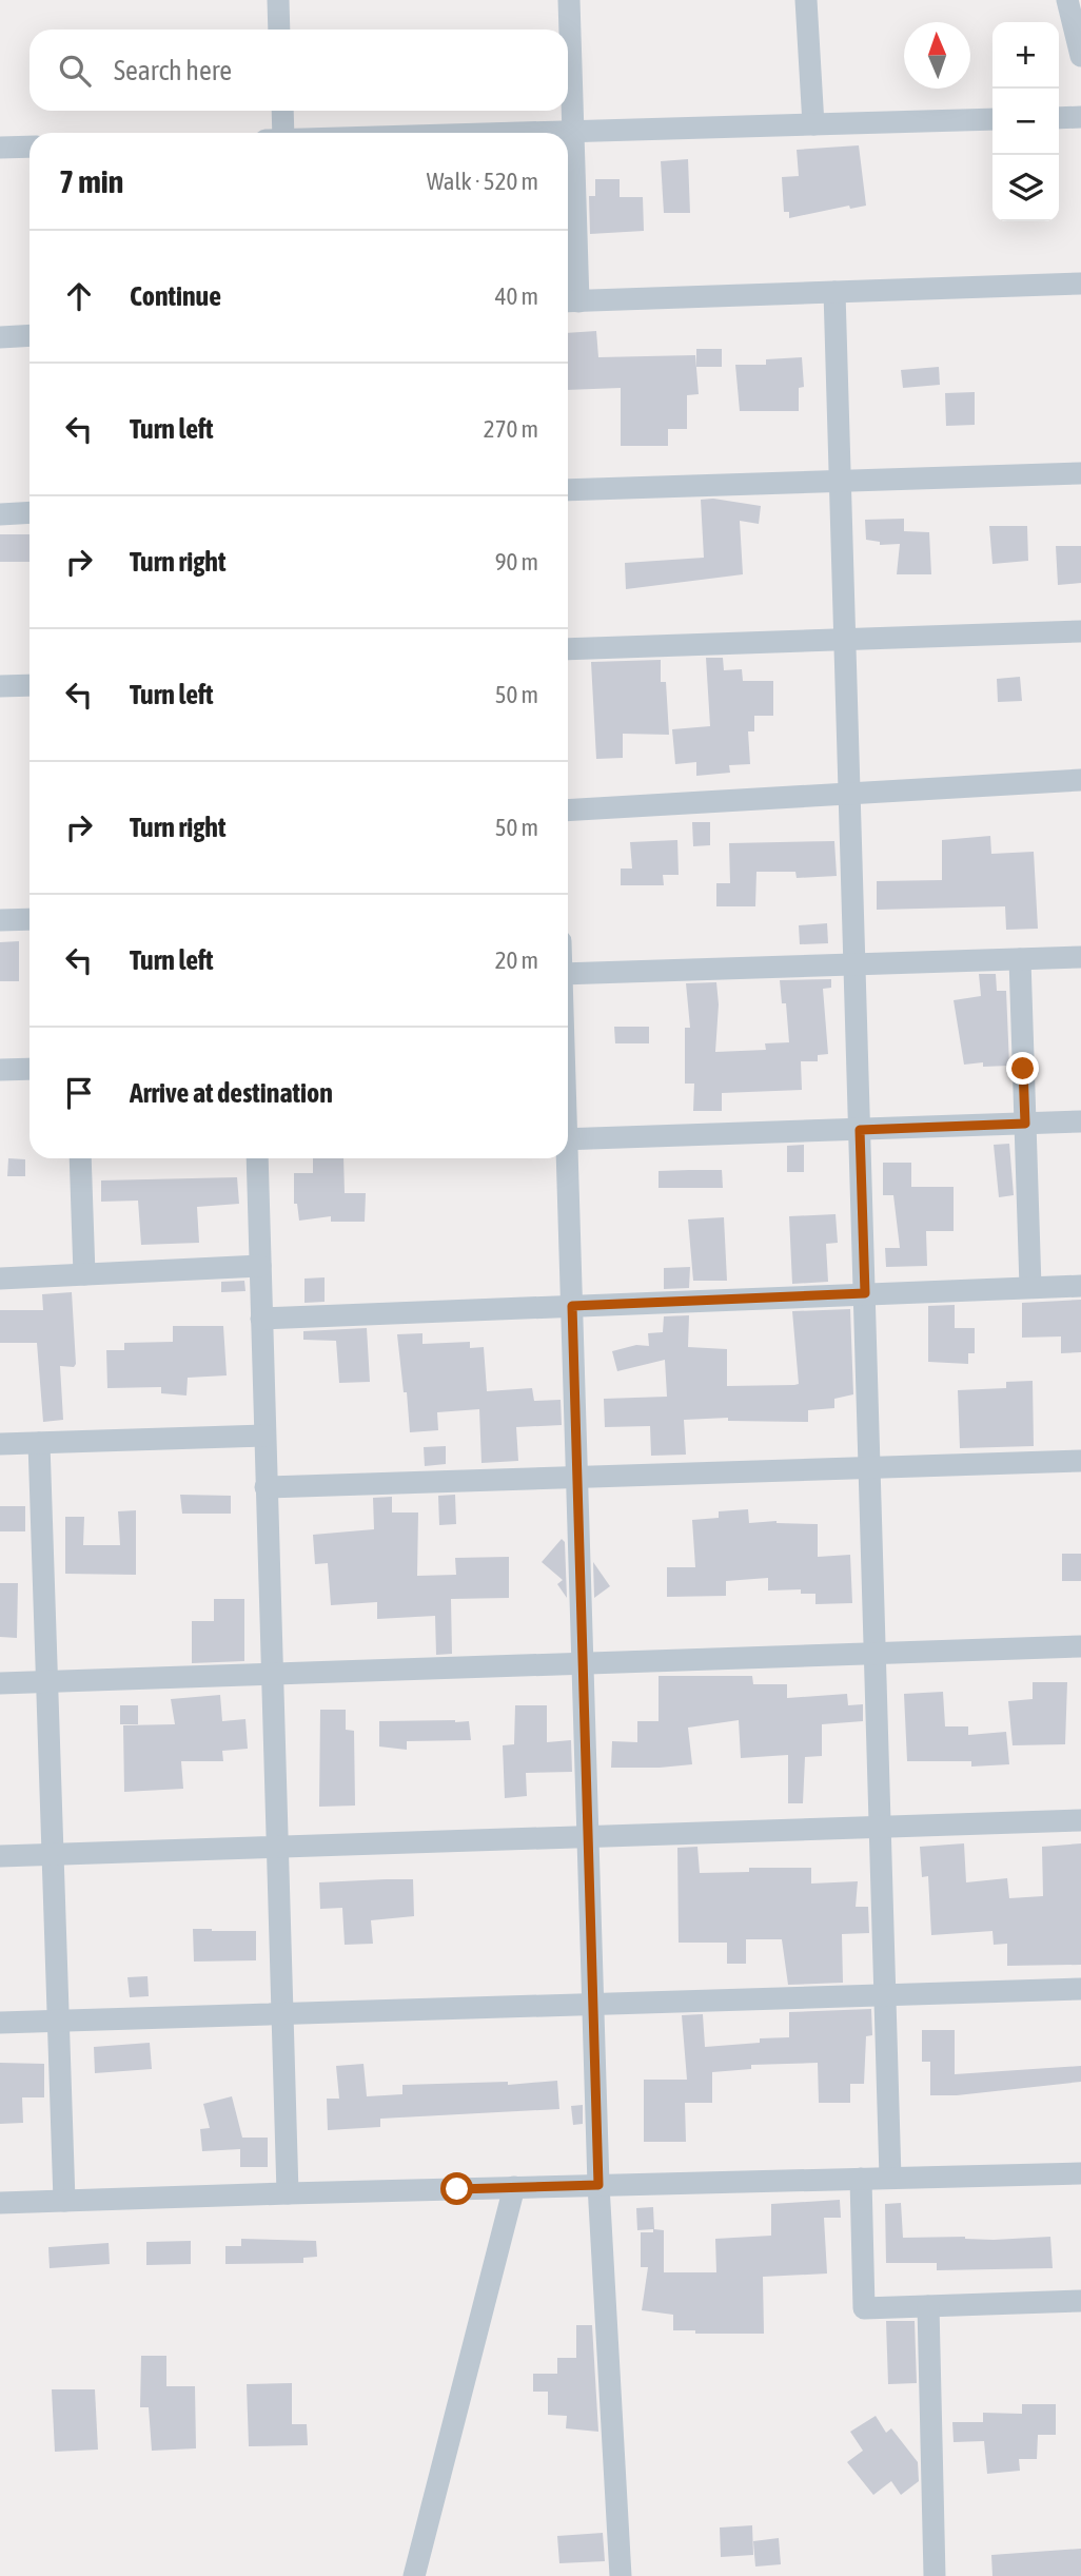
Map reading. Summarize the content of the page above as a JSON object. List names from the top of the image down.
{
  "north": "top",
  "page": {
    "map_buttons": ["+", "−"],
    "search": "Search here",
    "heading": ["7 min", "Walk · 520 m"],
    "list": [
      ["Continue", "40 m"],
      ["Turn left", "270 m"],
      ["Turn right", "90 m"],
      ["Turn left", "50 m"],
      ["Turn right", "50 m"],
      ["Turn left", "20 m"],
      "Arrive at destination"
    ]
  }
}
